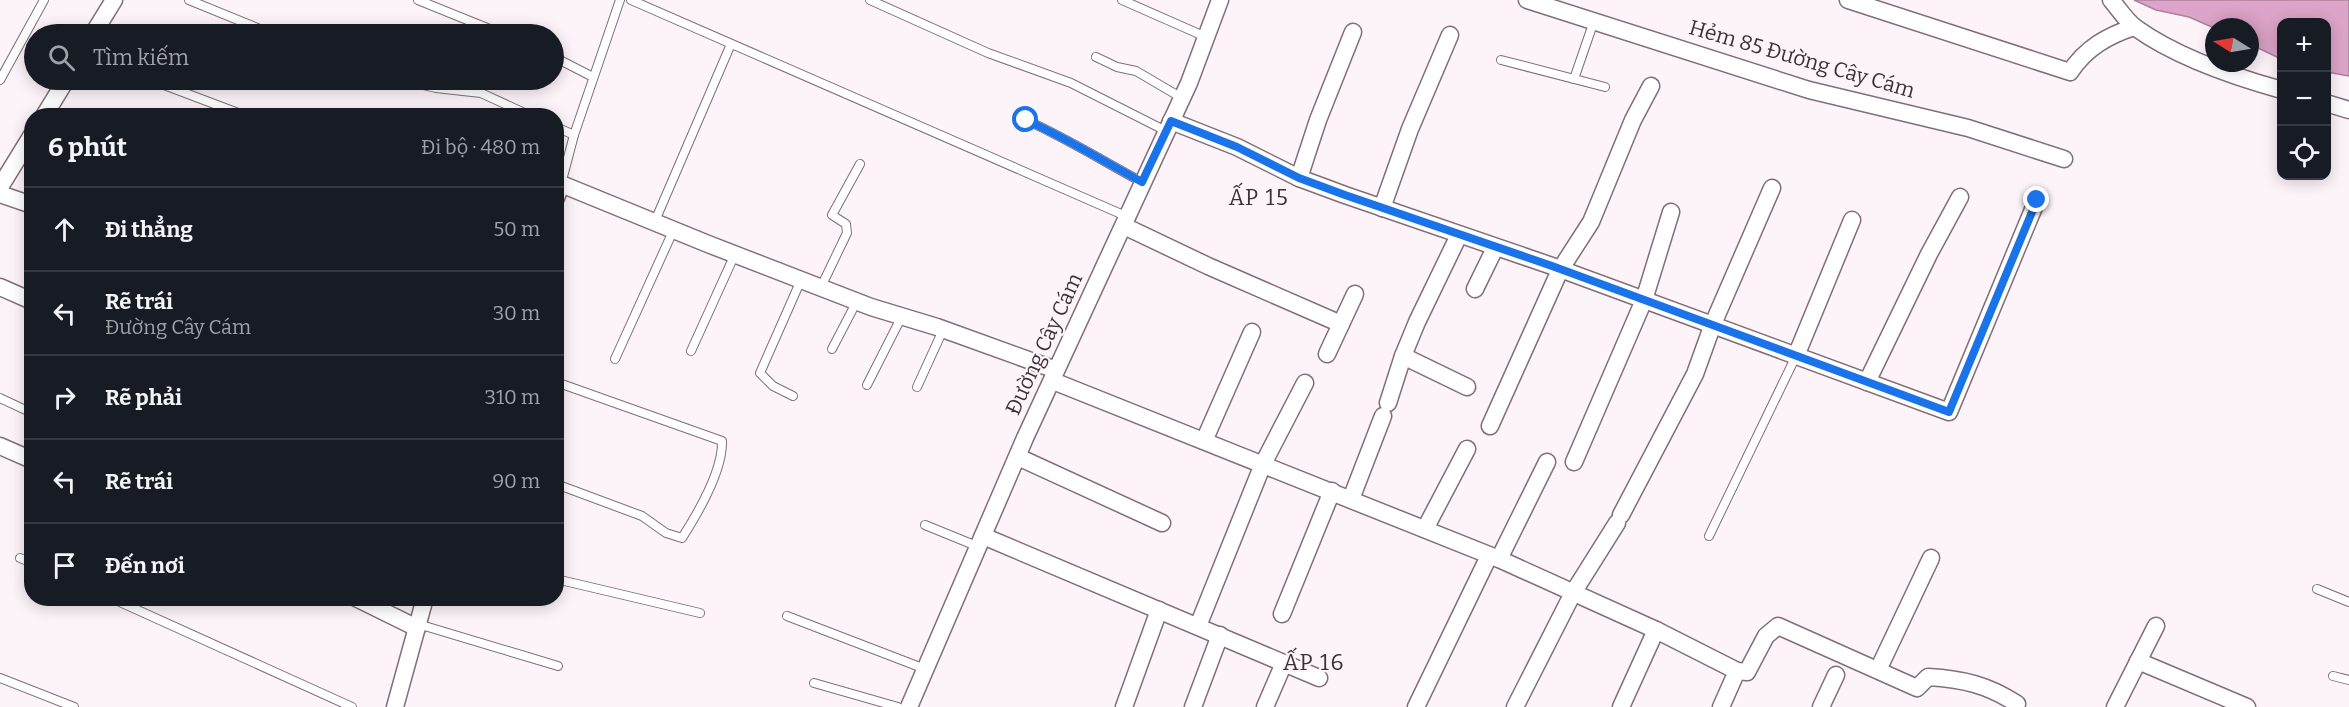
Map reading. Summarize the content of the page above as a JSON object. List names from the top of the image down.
{
  "streets": {
    "street": ["Hẻm 85 Đường Cây Cám", "Đường Cây Cám"]
  },
  "districts": ["ẤP 15", "ẤP 16"],
  "north": "left",
  "page": {
    "map_buttons": ["+", "−"],
    "search": "Tìm kiếm",
    "heading": ["6 phút", "Đi bộ · 480 m"],
    "list": [
      ["Đi thẳng", "50 m"],
      ["Rẽ trái", "Đường Cây Cám", "30 m"],
      ["Rẽ phải", "310 m"],
      ["Rẽ trái", "90 m"],
      "Đến nơi"
    ]
  }
}
